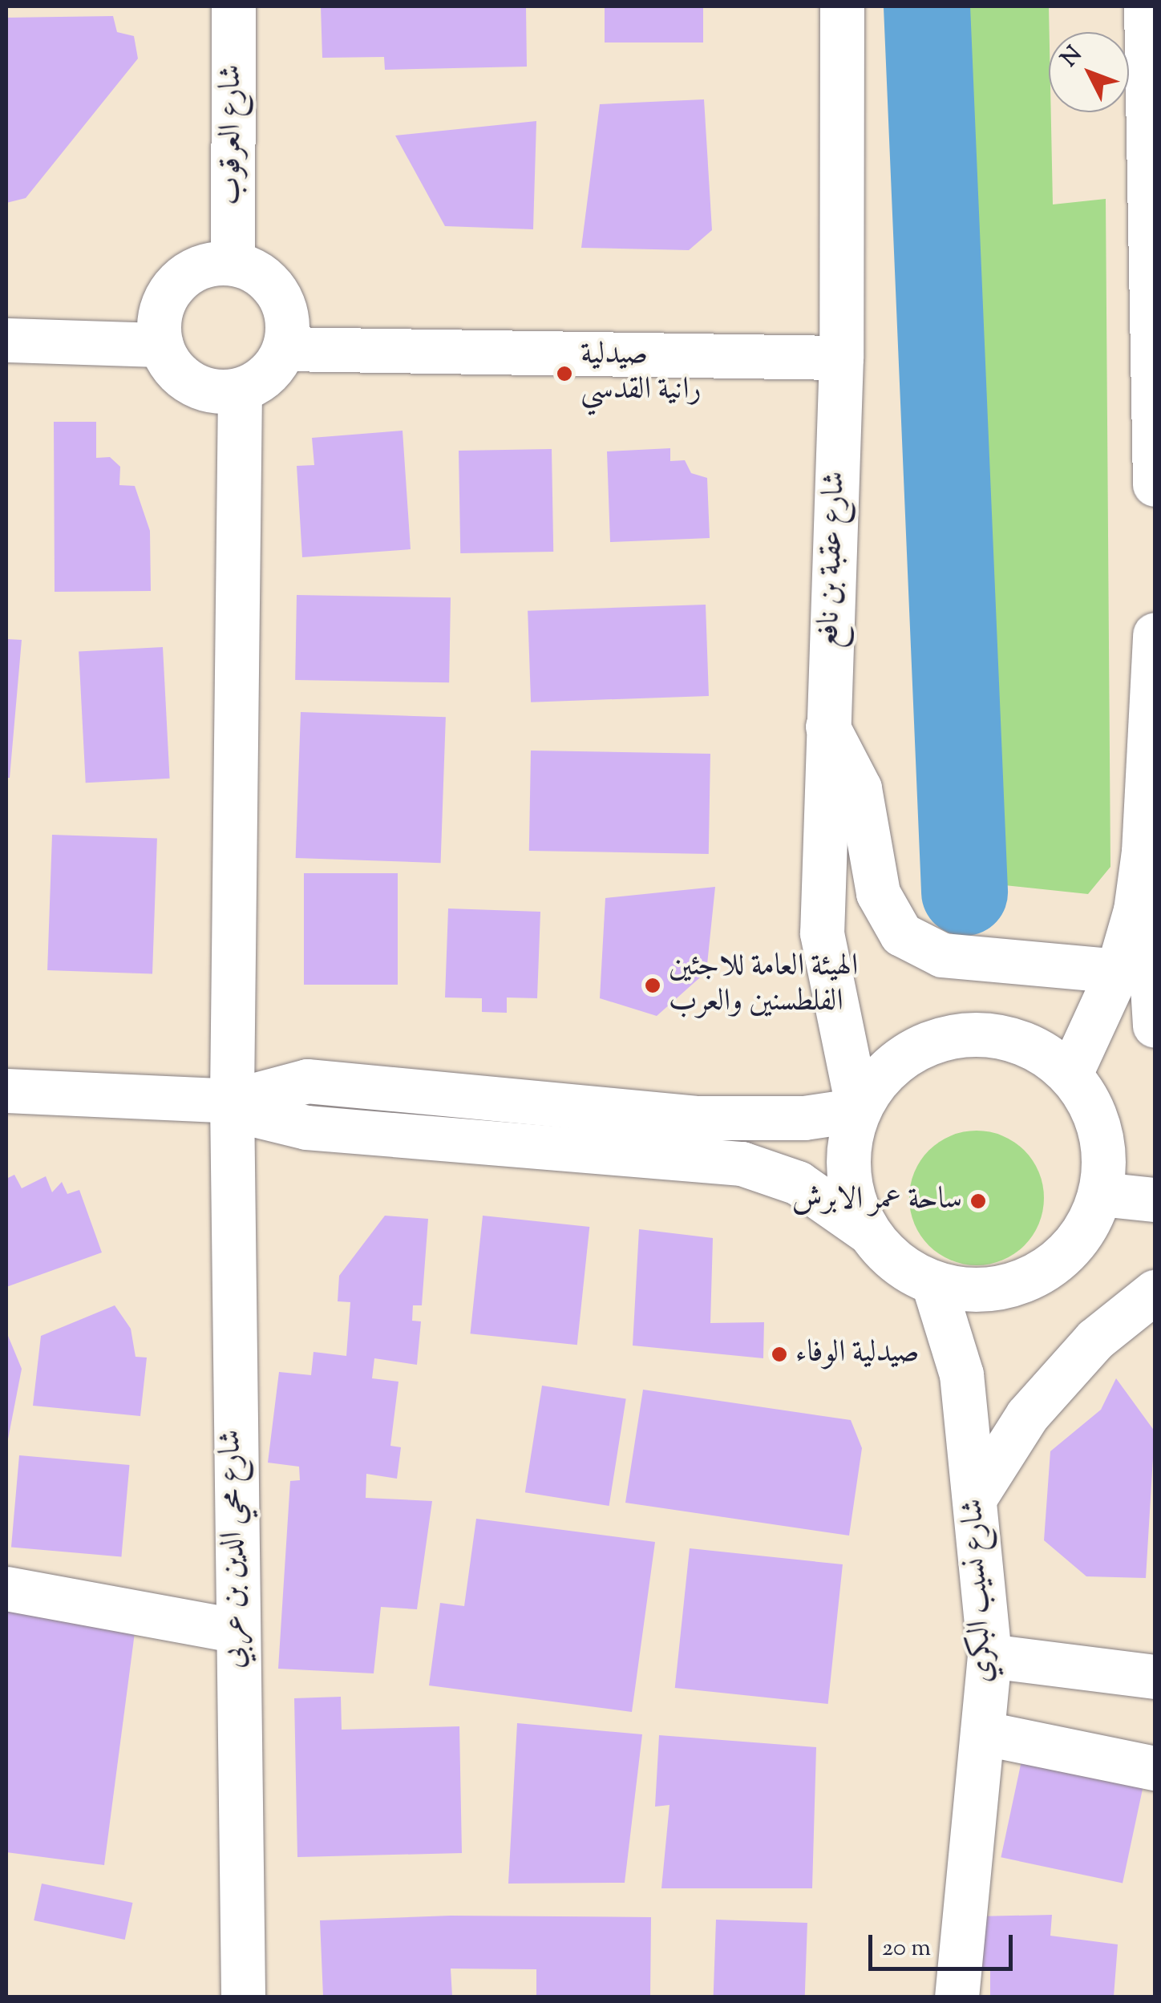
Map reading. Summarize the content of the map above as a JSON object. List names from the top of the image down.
{
  "streets": {
    "street": [
      "شارع العرقوب",
      "شارع عقبة بن نافع",
      "شارع محي الدين بن عربي",
      "شارع نسيب البكري"
    ]
  },
  "crossings": [
    ["شارع العرقوب", "شارع محي الدين بن عربي"],
    ["شارع عقبة بن نافع", "شارع نسيب البكري"]
  ],
  "places": [
    "صيدلية رانية القدسي",
    "الهيئة العامة للاجئين الفلطسنين والعرب",
    "ساحة عمر الابرش",
    "صيدلية الوفاء"
  ],
  "scale_bar": "20 m",
  "north": "top left"
}
